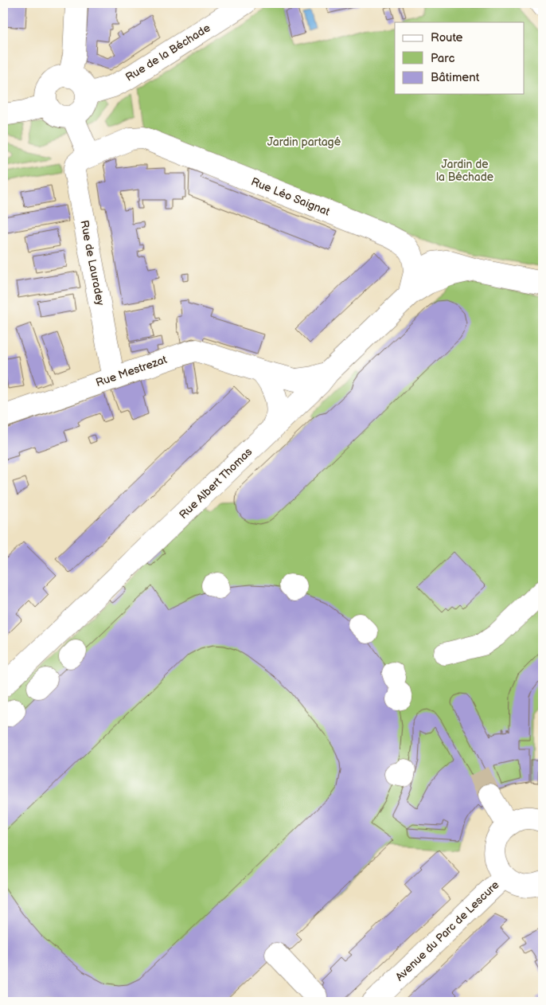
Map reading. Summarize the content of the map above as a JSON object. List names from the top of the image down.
{
  "streets": {
    "street": [
      "Rue de la Béchade",
      "Rue Léo Saignat",
      "Rue de Lauradey",
      "Rue Mestrezat",
      "Rue Albert Thomas",
      "Avenue du Parc de Lescure"
    ]
  },
  "crossings": [
    ["Rue Léo Saignat", "Rue de Lauradey"],
    ["Rue de Lauradey", "Rue Mestrezat"],
    ["Rue Mestrezat", "Rue Albert Thomas"]
  ],
  "parks": ["Jardin partagé", "Jardin de la Béchade"],
  "legend": ["Route", "Parc", "Bâtiment"]
}
